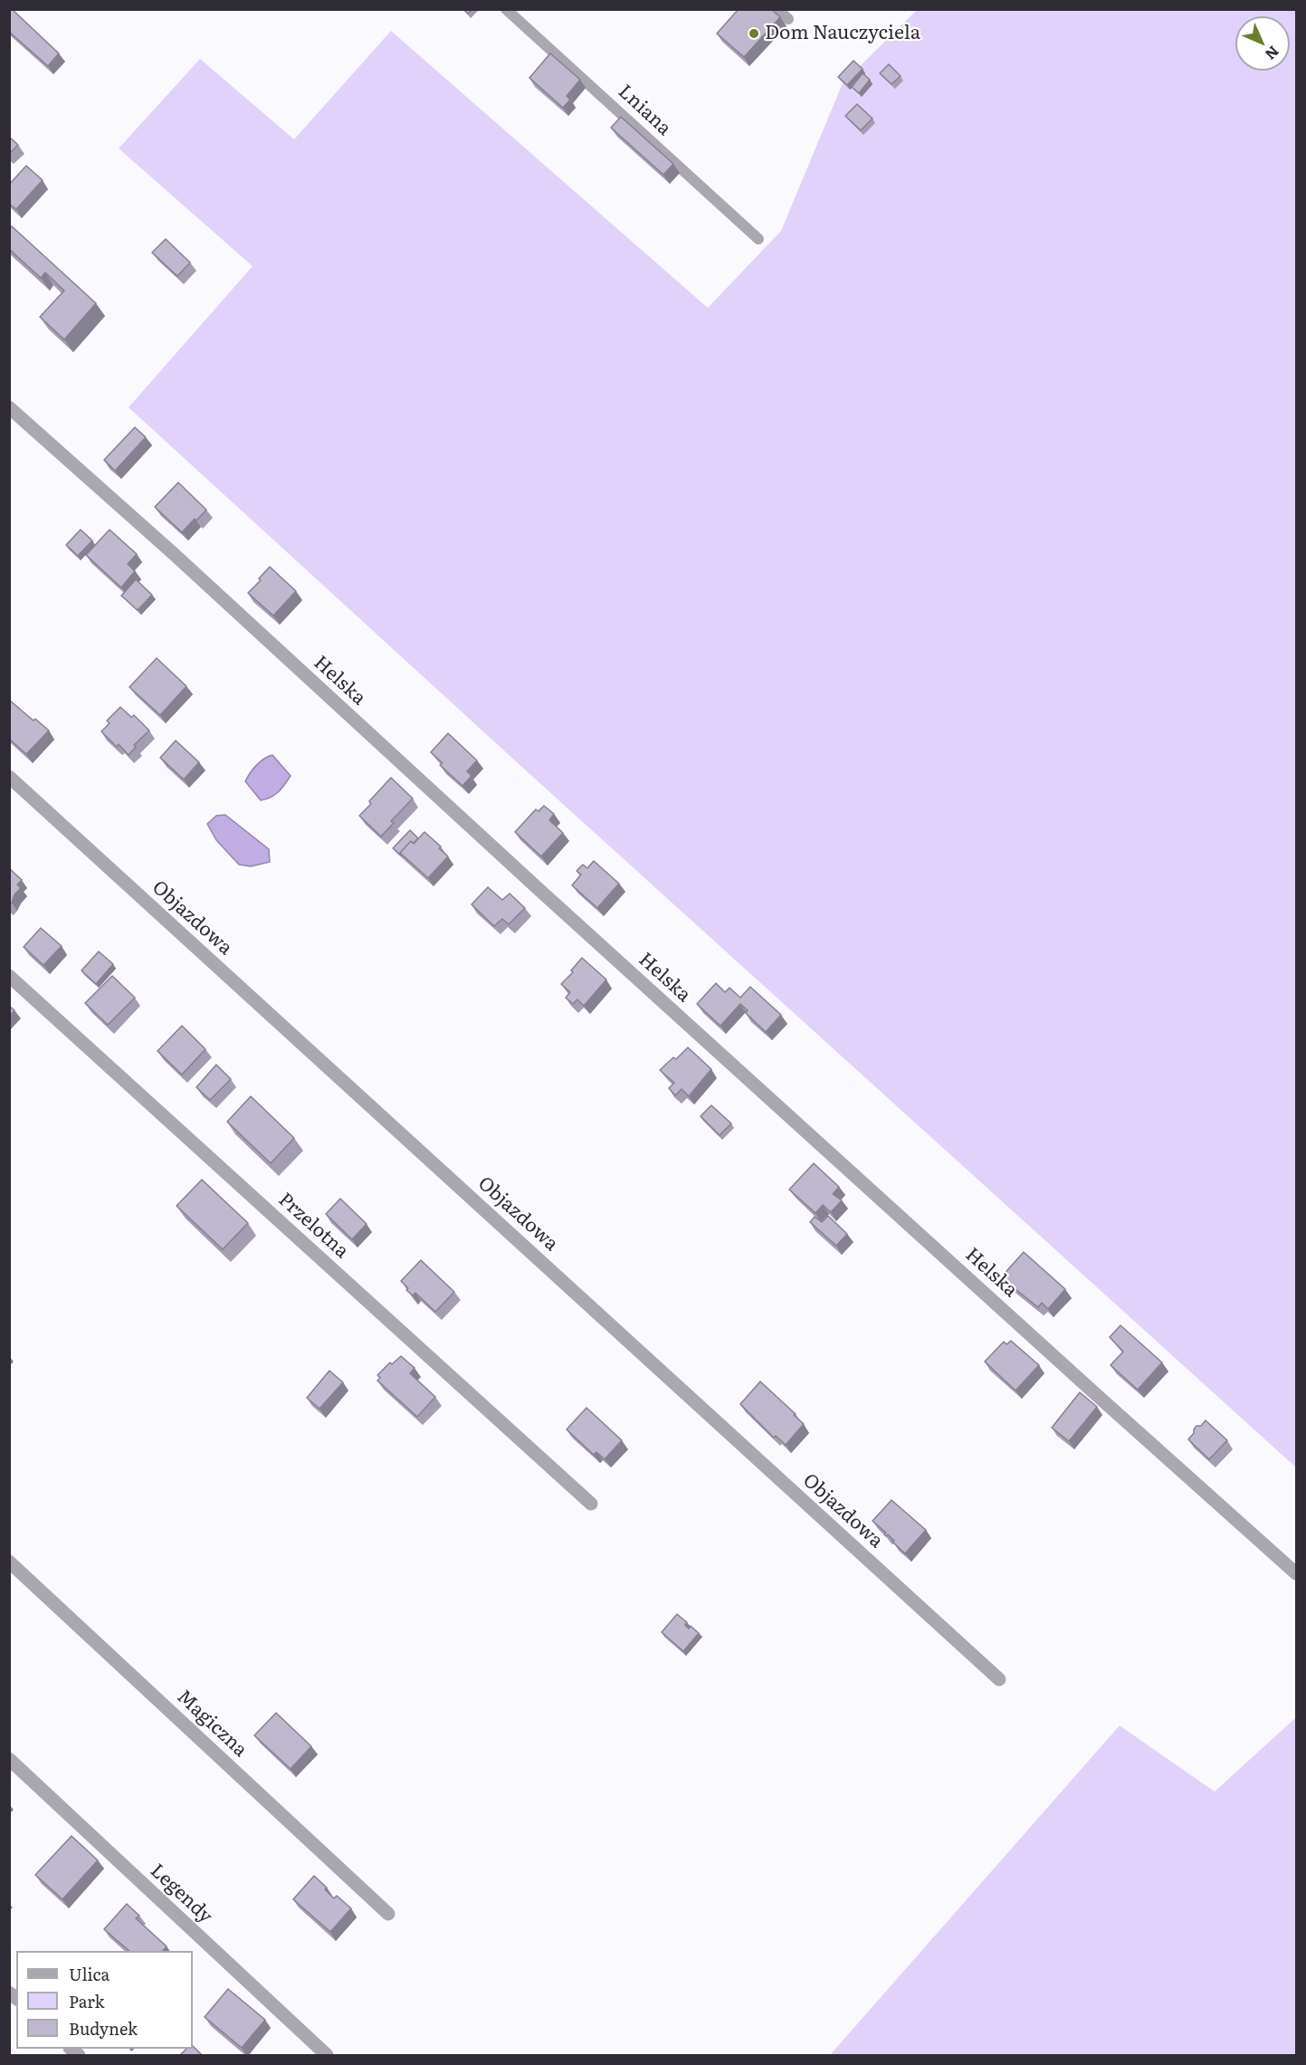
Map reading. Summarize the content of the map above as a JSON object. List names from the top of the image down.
{
  "streets": {
    "street": [
      "Helska",
      "Objazdowa",
      "Przelotna",
      "Magiczna",
      "Legendy"
    ],
    "lane": ["Lniana"]
  },
  "places": ["Dom Nauczyciela"],
  "legend": ["Ulica", "Park", "Budynek"],
  "north": "bottom right"
}
